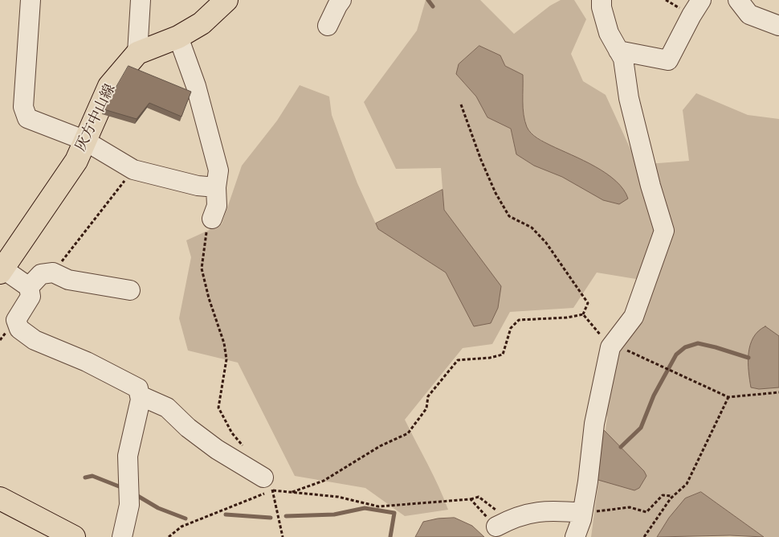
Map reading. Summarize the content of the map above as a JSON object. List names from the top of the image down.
{
  "streets": {
    "main road": ["灰方中山線"]
  }
}
